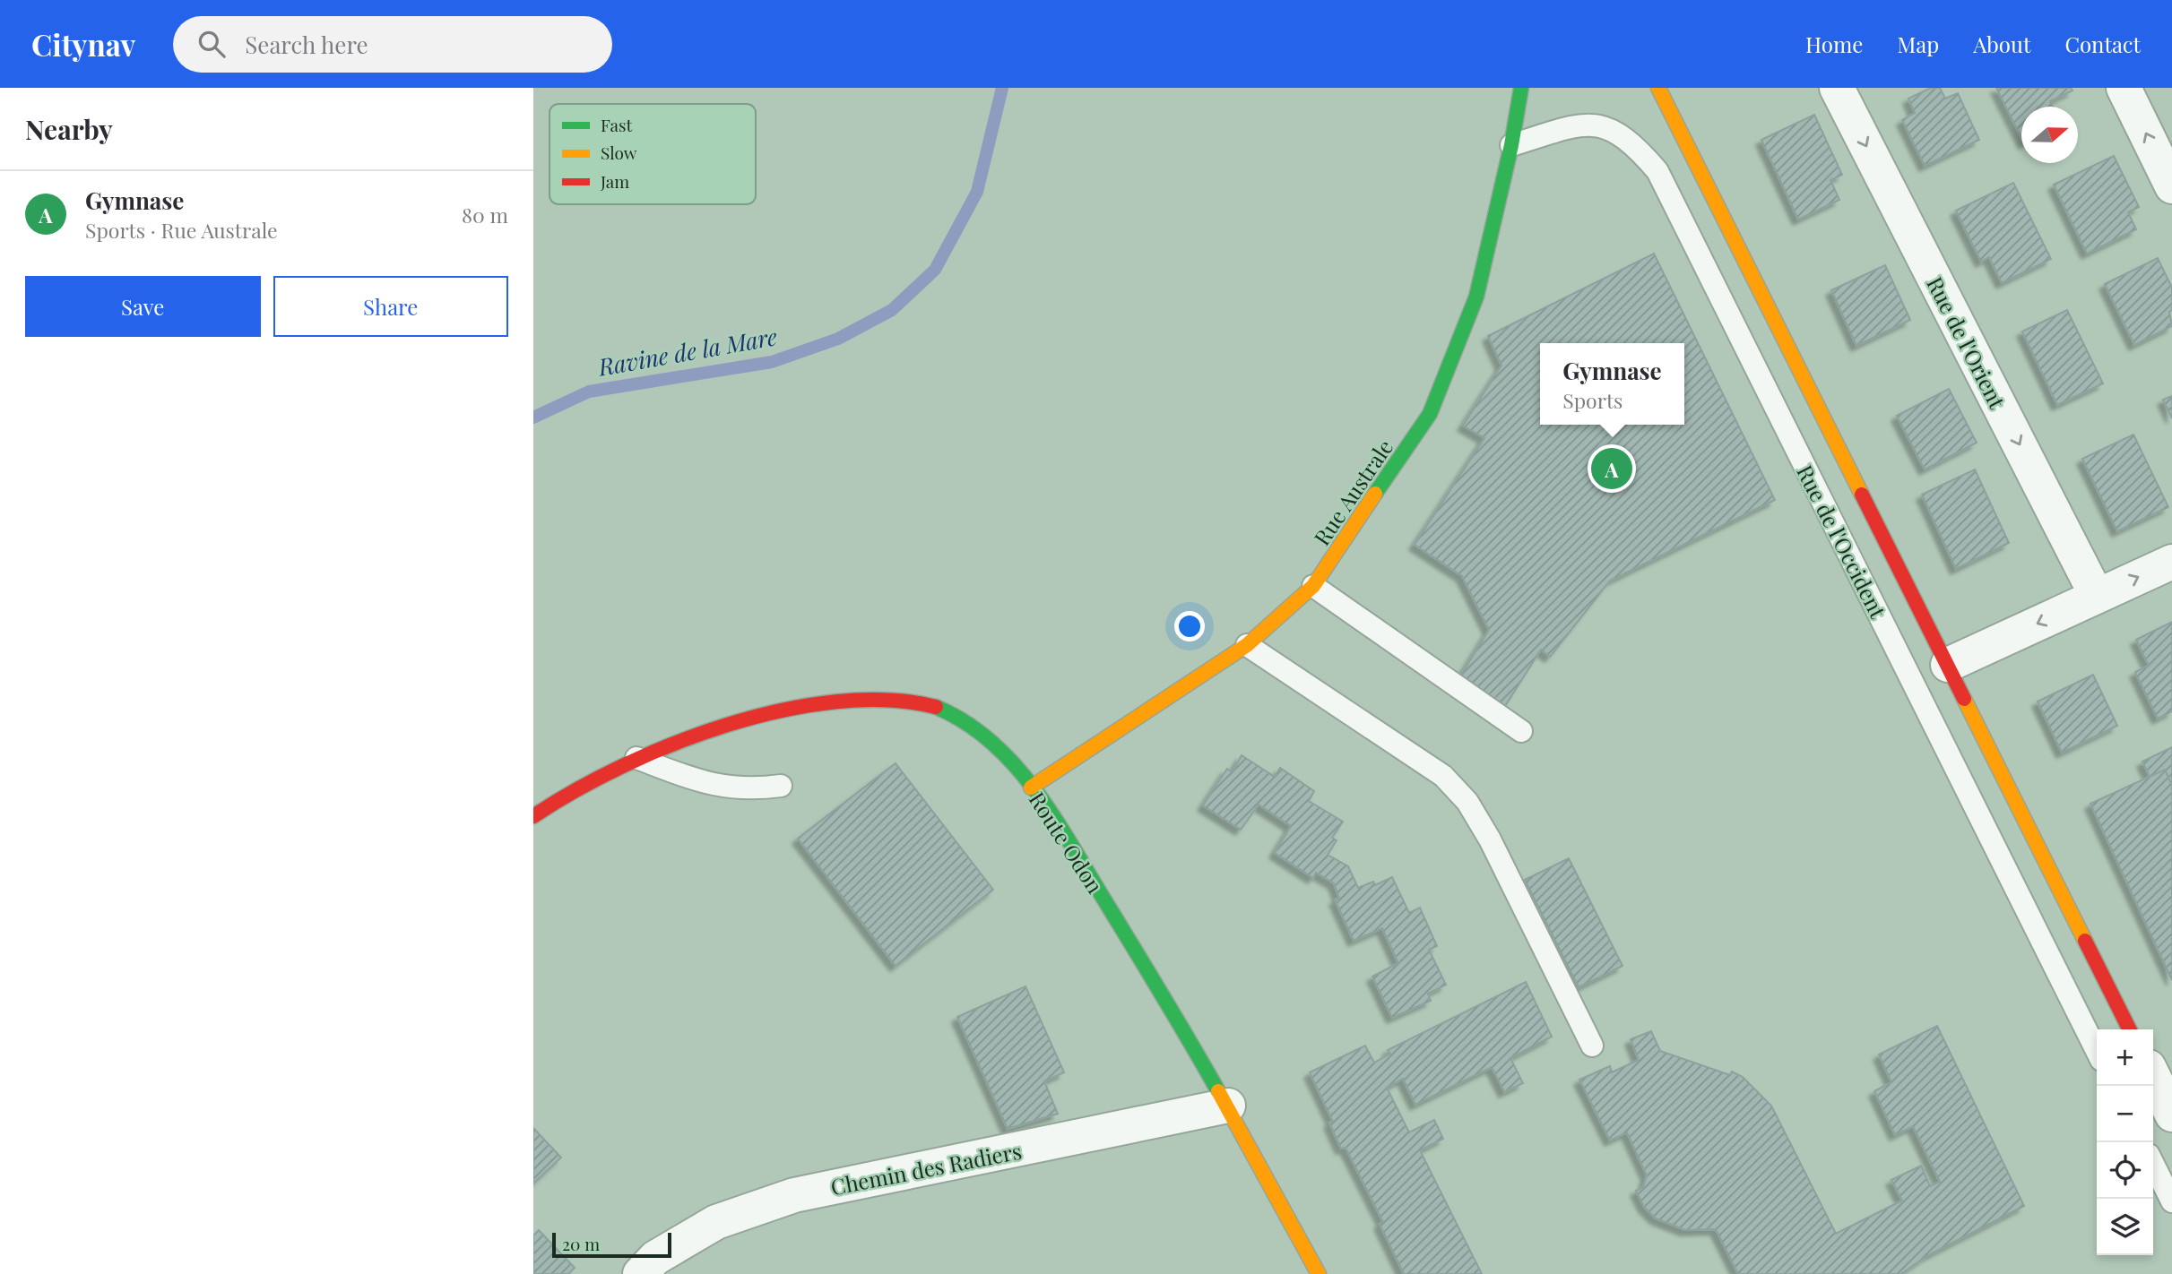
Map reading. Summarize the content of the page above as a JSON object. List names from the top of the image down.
{
  "streets": {
    "street": [
      "Rue de l'Orient",
      "Rue Australe",
      "Rue de l'Occident",
      "Route Odon",
      "Chemin des Radiers"
    ]
  },
  "crossings": [
    ["Rue Australe", "Rue de l'Occident"],
    ["Rue Australe", "Route Odon"],
    ["Route Odon", "Chemin des Radiers"]
  ],
  "one_way": ["Rue de l'Orient"],
  "water": ["Ravine de la Mare"],
  "legend": ["Fast", "Slow", "Jam"],
  "scale_bar": "20 m",
  "north": "right",
  "page": {
    "header": "Citynav",
    "search": "Search here",
    "nav": [
      "Home",
      "Map",
      "About",
      "Contact"
    ],
    "heading": "Nearby",
    "list": [
      {
        "mark": "A",
        "name": "Gymnase",
        "note": "Sports · Rue Australe",
        "value": "80 m"
      }
    ],
    "buttons": ["Save", "Share"],
    "popup": ["Gymnase", "Sports"],
    "pins": "A",
    "map_buttons": ["+", "−"],
    "scale": "20 m"
  }
}
